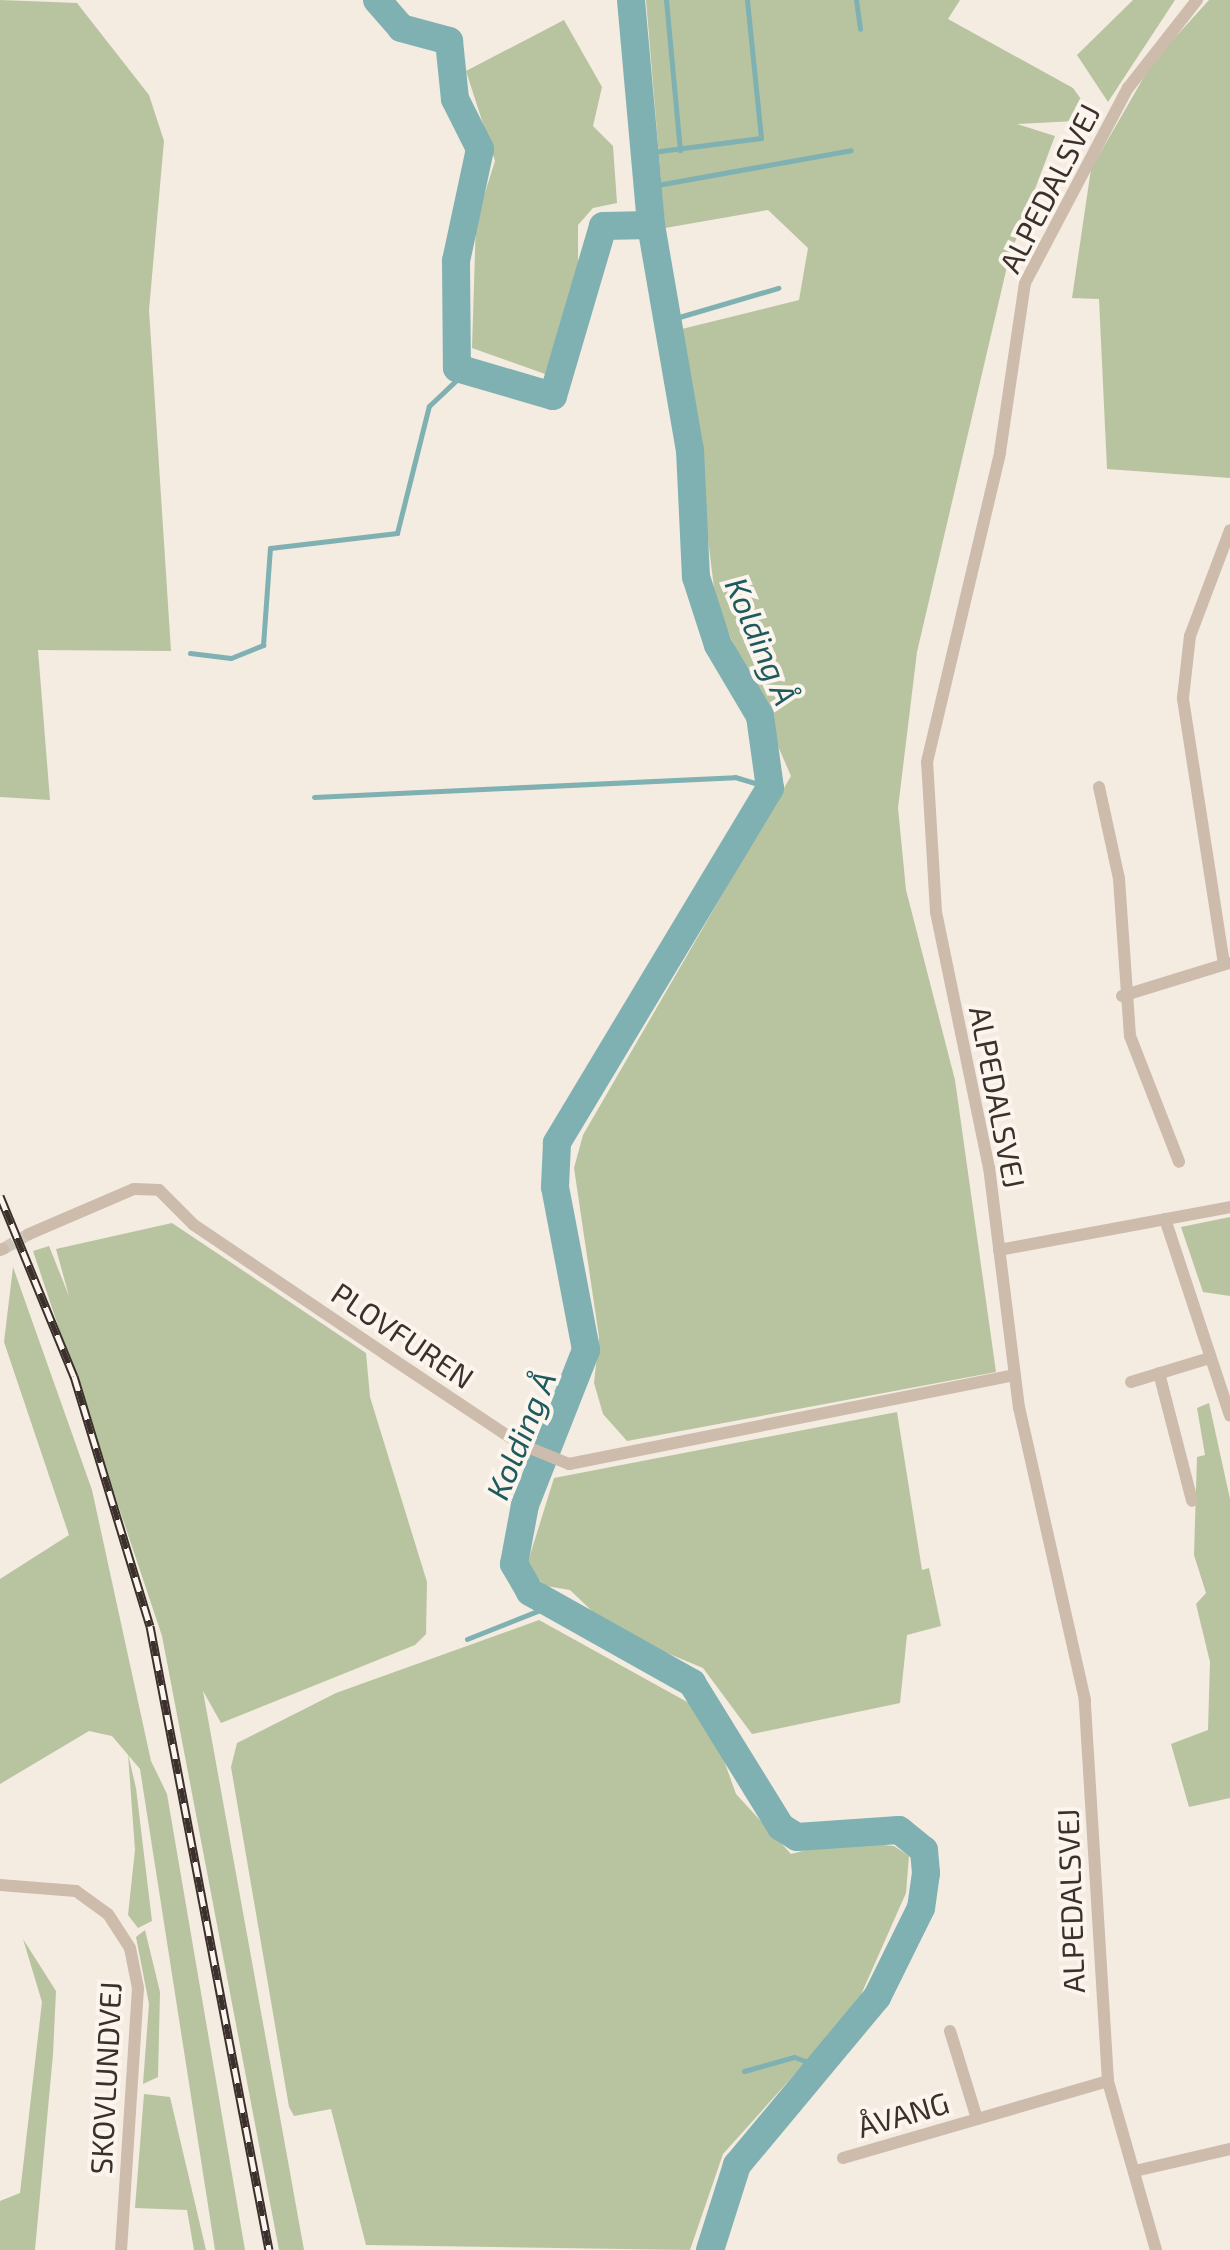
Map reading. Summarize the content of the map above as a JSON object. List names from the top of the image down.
{
  "streets": {
    "street": [
      "ALPEDALSVEJ",
      "PLOVFUREN",
      "SKOVLUNDVEJ",
      "ÅVANG"
    ]
  },
  "crossings": [
    ["ALPEDALSVEJ", "PLOVFUREN"],
    ["ALPEDALSVEJ", "ÅVANG"]
  ],
  "water": ["Kolding Å"]
}
